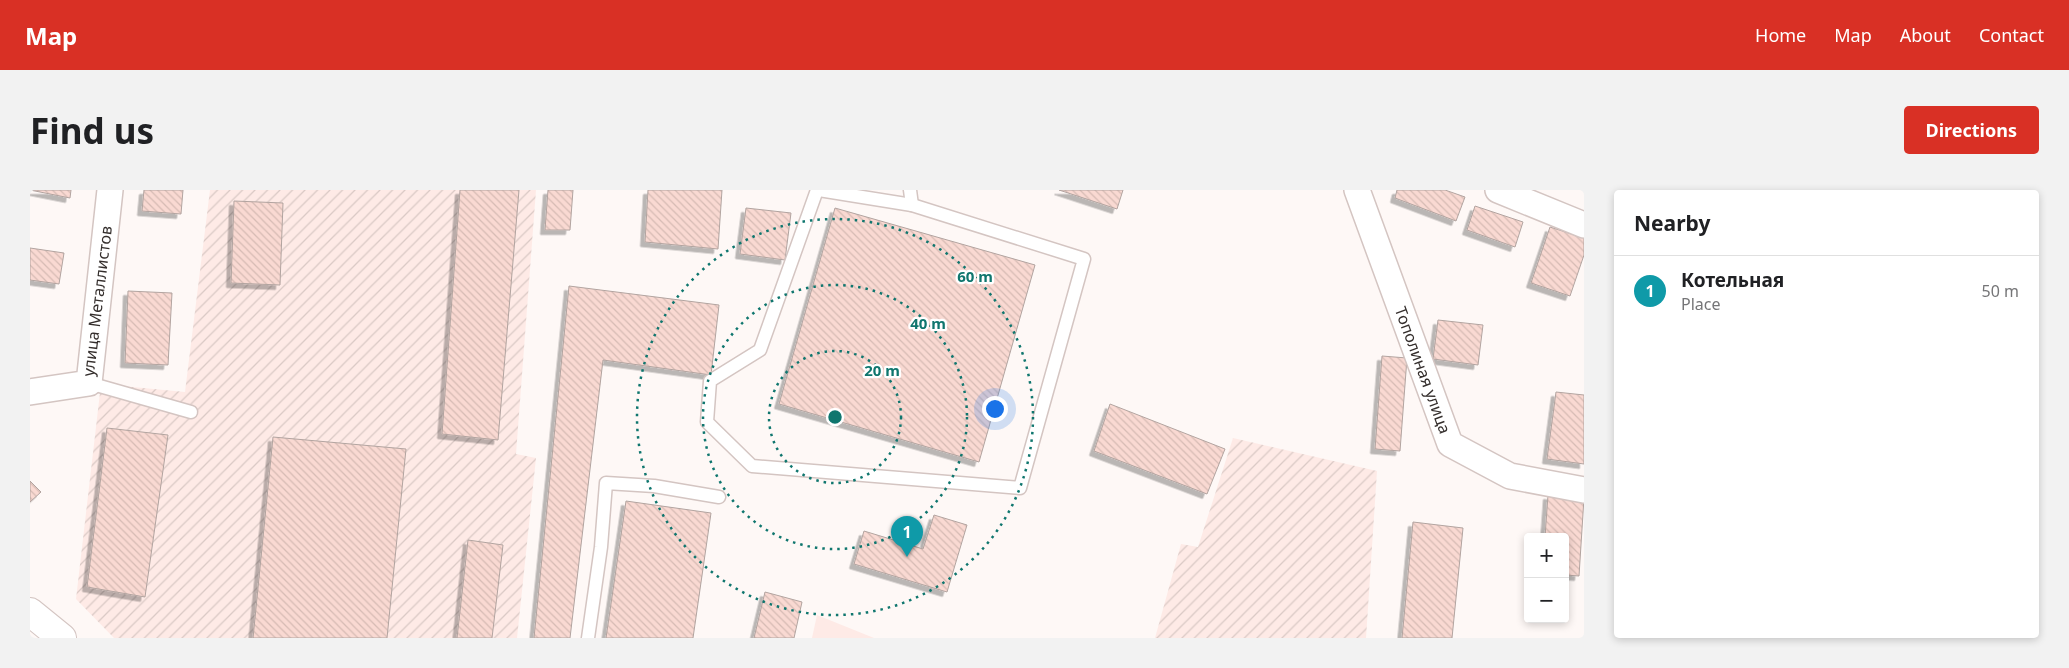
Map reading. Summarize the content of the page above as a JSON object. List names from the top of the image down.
{
  "streets": {
    "street": ["улица Металлистов", "Тополиная улица"]
  },
  "page": {
    "header": "Map",
    "nav": [
      "Home",
      "Map",
      "About",
      "Contact"
    ],
    "buttons": "Directions",
    "title": "Find us",
    "heading": "Nearby",
    "list": [
      {
        "mark": "1",
        "name": "Котельная",
        "note": "Place",
        "value": "50 m"
      }
    ],
    "pins": "1",
    "map_buttons": ["+", "−"]
  },
  "rings": ["60 m", "40 m", "20 m"]
}
